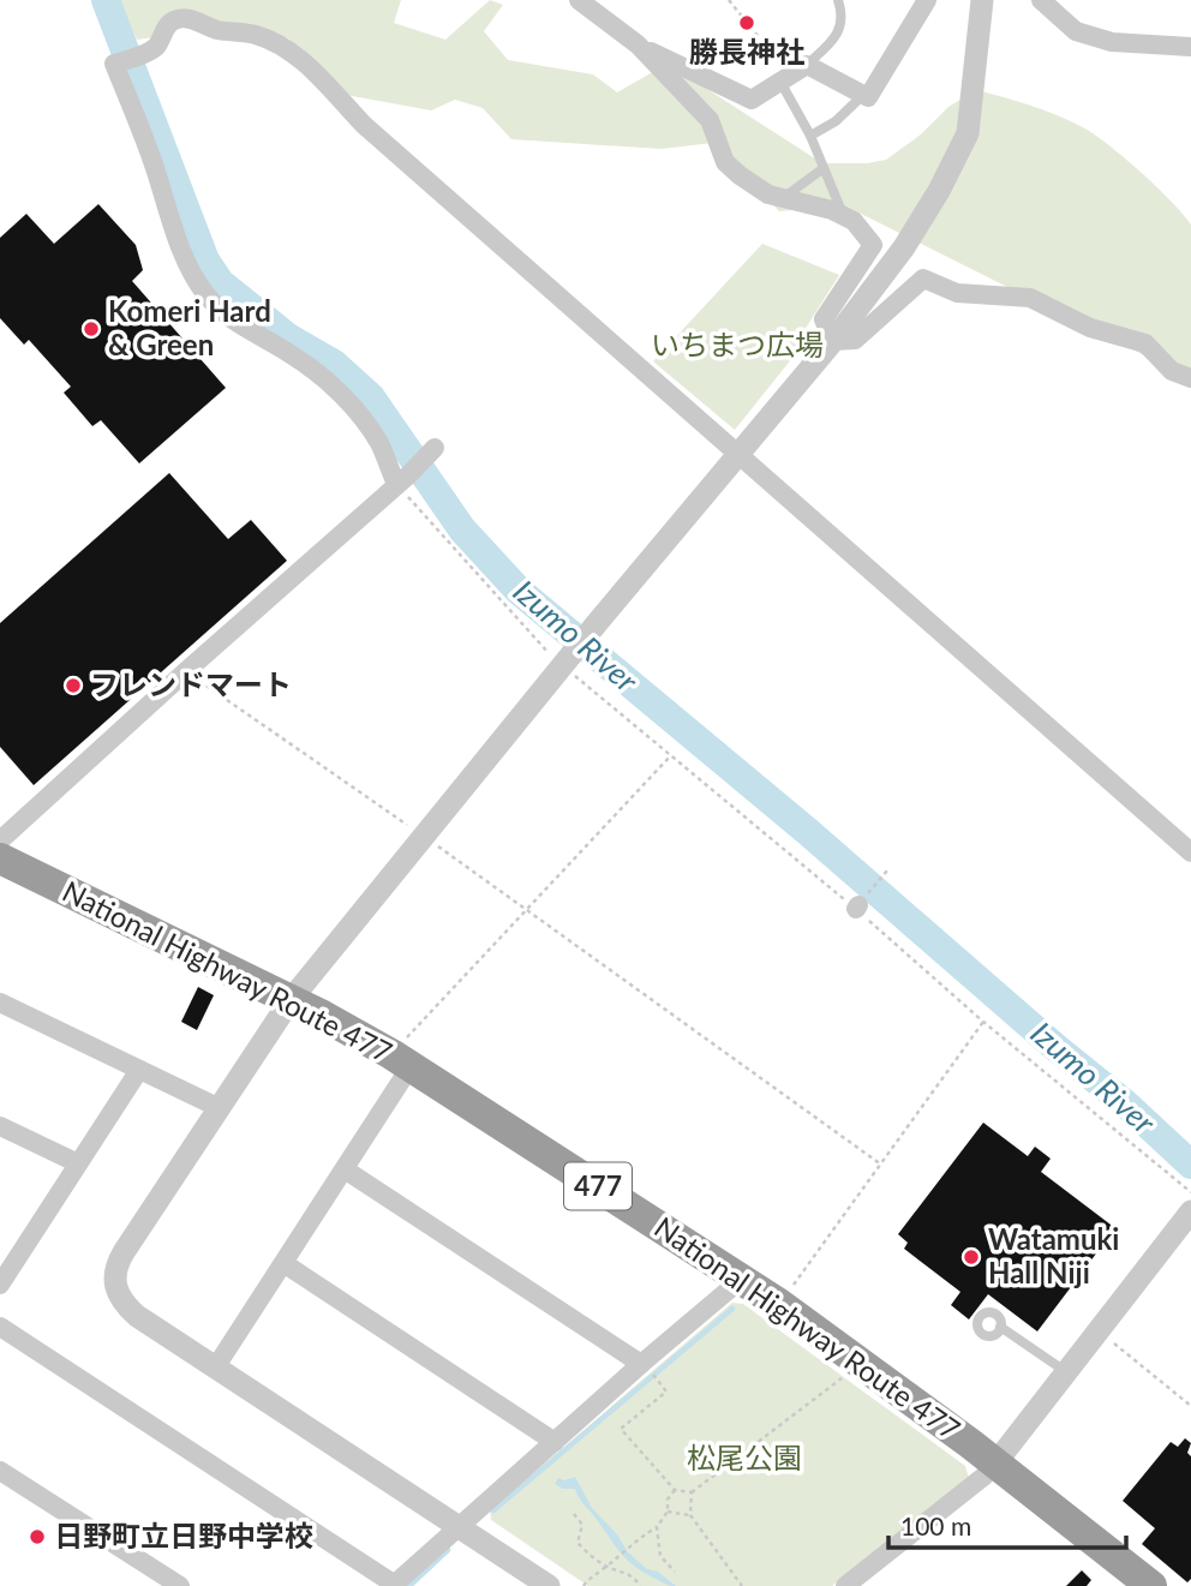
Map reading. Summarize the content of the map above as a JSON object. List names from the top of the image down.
{
  "streets": {
    "highway": ["National Highway Route 477", "477"]
  },
  "water": ["Izumo River"],
  "parks": ["いちまつ広場", "松尾公園"],
  "places": [
    "勝長神社",
    "Komeri Hard & Green",
    "フレンドマート",
    "Watamuki Hall Niji",
    "日野町立日野中学校"
  ],
  "scale_bar": "100 m"
}
